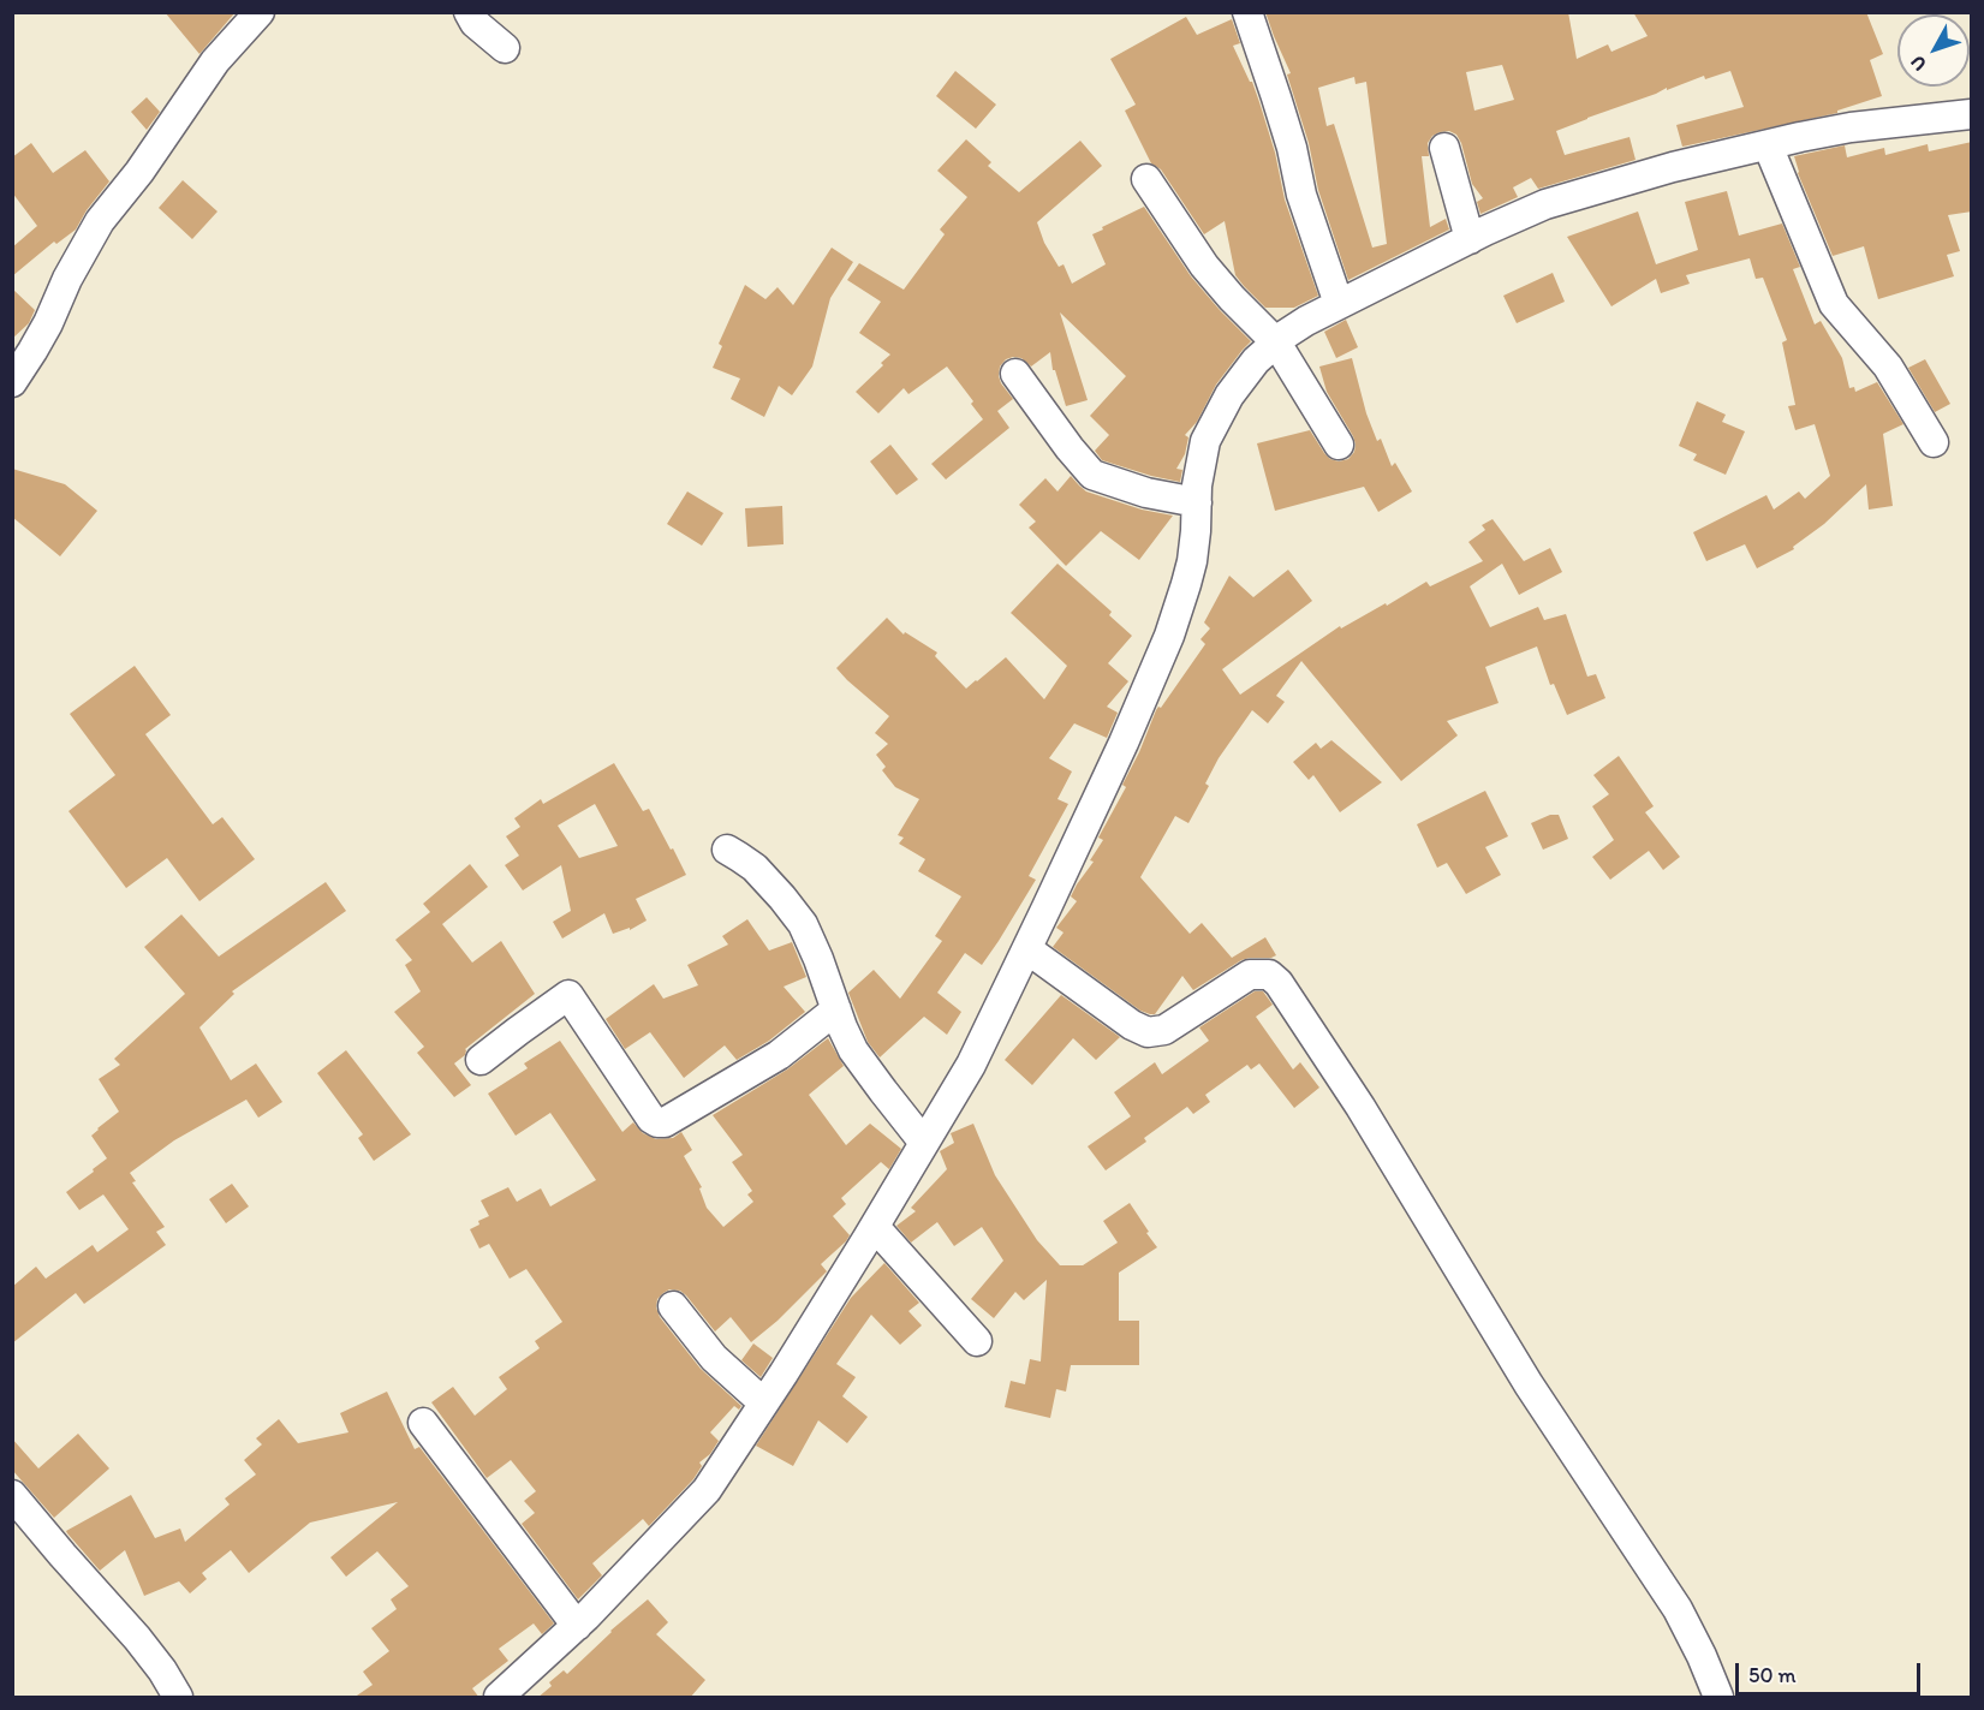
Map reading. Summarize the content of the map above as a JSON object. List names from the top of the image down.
{
  "scale_bar": "50 m",
  "north": "bottom left"
}
